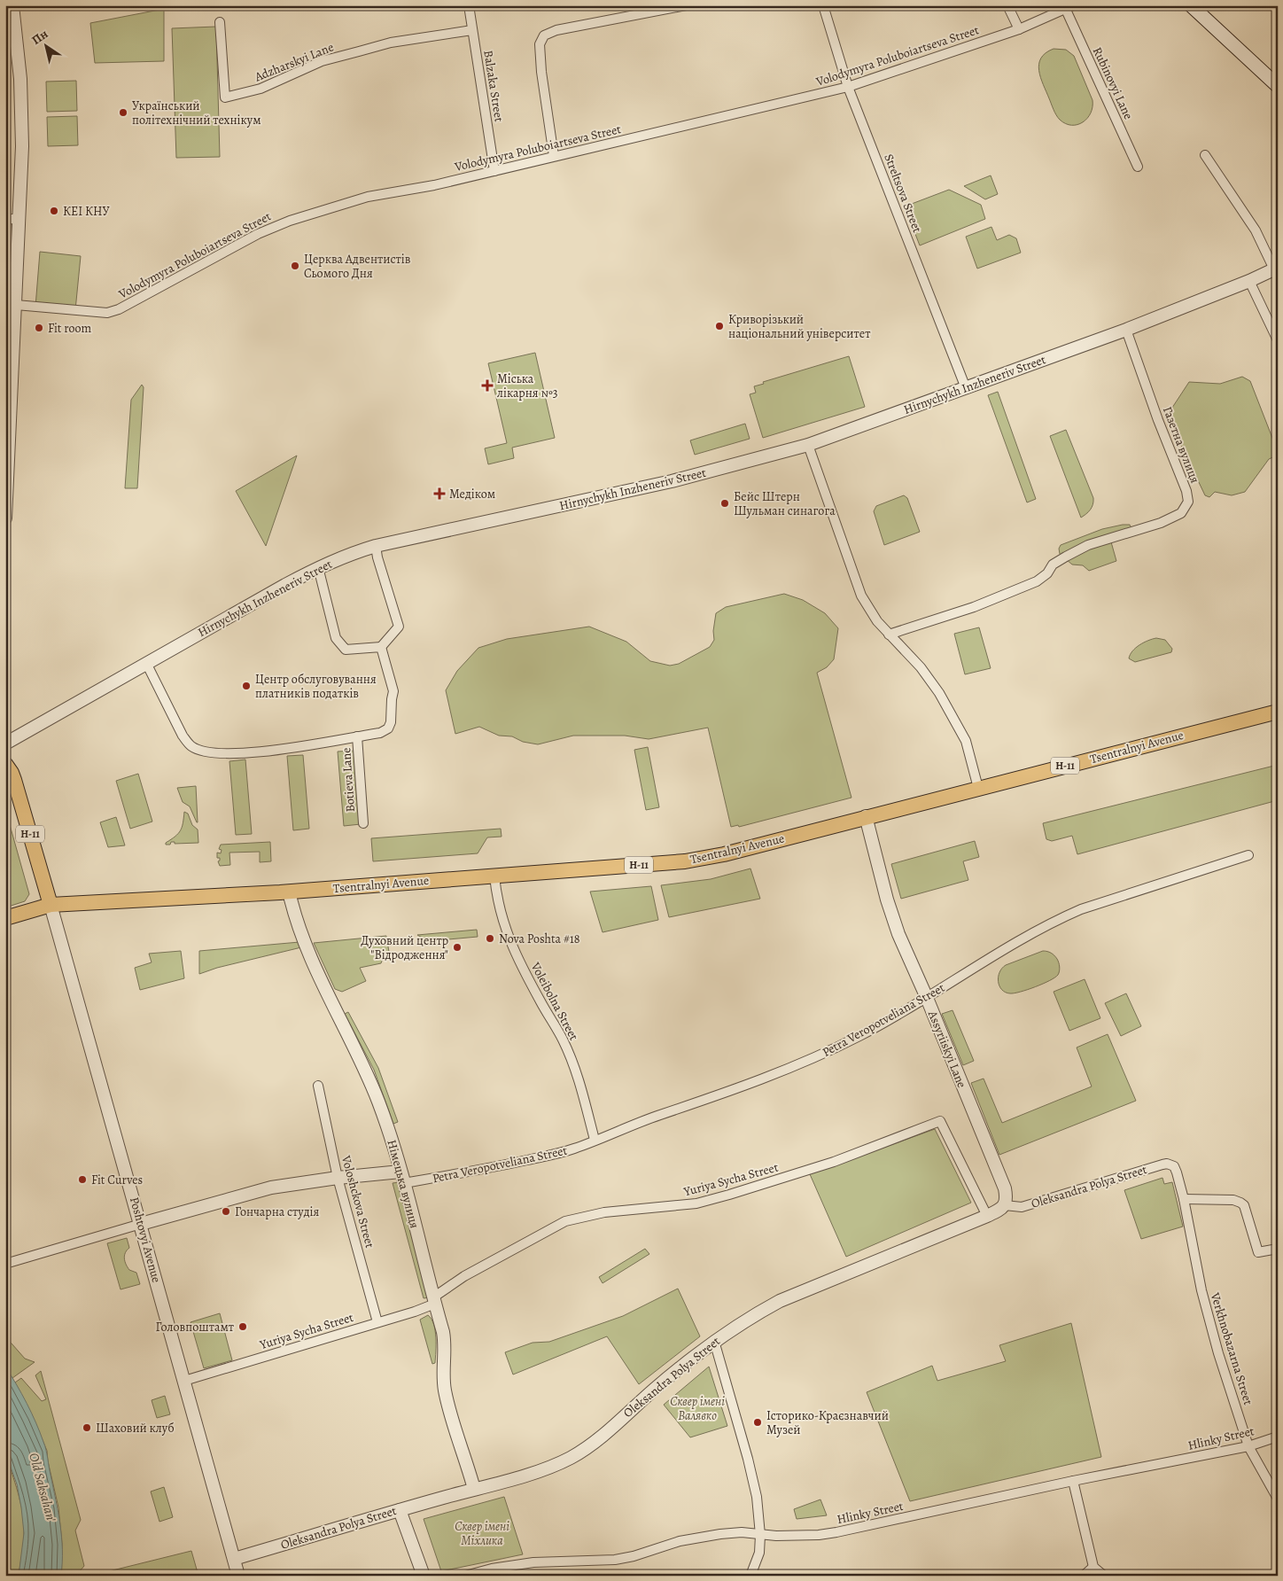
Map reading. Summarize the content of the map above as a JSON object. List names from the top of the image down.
{
  "streets": {
    "main road": ["Tsentralnyi Avenue", "Н-11"],
    "street": [
      "Volodymyra Poluboiartseva Street",
      "Adzharskyi Lane",
      "Rubinovyi Lane",
      "Balzaka Street",
      "Streltsova Street",
      "Hirnychykh Inzheneriv Street",
      "Газетна вулиця",
      "Botieva Lane",
      "Voleibolna Street",
      "Petra Veropotveliana Street",
      "Assyriiskyi Lane",
      "Yuriya Sycha Street",
      "Німецька вулиця",
      "Oleksandra Polya Street",
      "Voloshckova Street",
      "Poshtovyi Avenue",
      "Verkhnobazarna Street",
      "Hlinky Street"
    ]
  },
  "crossings": [
    ["Volodymyra Poluboiartseva Street", "Rubinovyi Lane"],
    ["Volodymyra Poluboiartseva Street", "Balzaka Street"],
    ["Volodymyra Poluboiartseva Street", "Streltsova Street"],
    ["Adzharskyi Lane", "Balzaka Street"],
    ["Streltsova Street", "Hirnychykh Inzheneriv Street"],
    ["Hirnychykh Inzheneriv Street", "Газетна вулиця"],
    ["Tsentralnyi Avenue", "Н-11"],
    ["Tsentralnyi Avenue", "Voleibolna Street"],
    ["Tsentralnyi Avenue", "Assyriiskyi Lane"],
    ["Tsentralnyi Avenue", "Німецька вулиця"],
    ["Tsentralnyi Avenue", "Poshtovyi Avenue"],
    ["Н-11", "Poshtovyi Avenue"],
    ["Voleibolna Street", "Petra Veropotveliana Street"],
    ["Petra Veropotveliana Street", "Assyriiskyi Lane"],
    ["Petra Veropotveliana Street", "Німецька вулиця"],
    ["Petra Veropotveliana Street", "Voloshckova Street"],
    ["Petra Veropotveliana Street", "Poshtovyi Avenue"],
    ["Assyriiskyi Lane", "Oleksandra Polya Street"],
    ["Yuriya Sycha Street", "Німецька вулиця"],
    ["Yuriya Sycha Street", "Oleksandra Polya Street"],
    ["Yuriya Sycha Street", "Voloshckova Street"],
    ["Yuriya Sycha Street", "Poshtovyi Avenue"],
    ["Німецька вулиця", "Oleksandra Polya Street"],
    ["Oleksandra Polya Street", "Poshtovyi Avenue"],
    ["Oleksandra Polya Street", "Verkhnobazarna Street"],
    ["Verkhnobazarna Street", "Hlinky Street"]
  ],
  "water": ["Old Saksahan'"],
  "parks": ["Сквер імені Валявкo", "Сквер імені Міхлика"],
  "places": {
    "other": [
      "Український політехнічний технікум",
      "КЕІ КНУ",
      "Церква Адвентистів Сьомого Дня",
      "Криворізький національний університет",
      "Fit room",
      "Бейс Штерн Шульман синагога",
      "Центр обслуговування платників податків",
      "Nova Poshta #18",
      "Духовний центр \"Відродження\"",
      "Fit Curves",
      "Гончарна студія",
      "Головпоштамт",
      "Історико-Краєзнавчий Музей",
      "Шаховий клуб"
    ],
    "health": ["Міська лікарня №3", "Медіком"]
  },
  "north": "top left"
}
